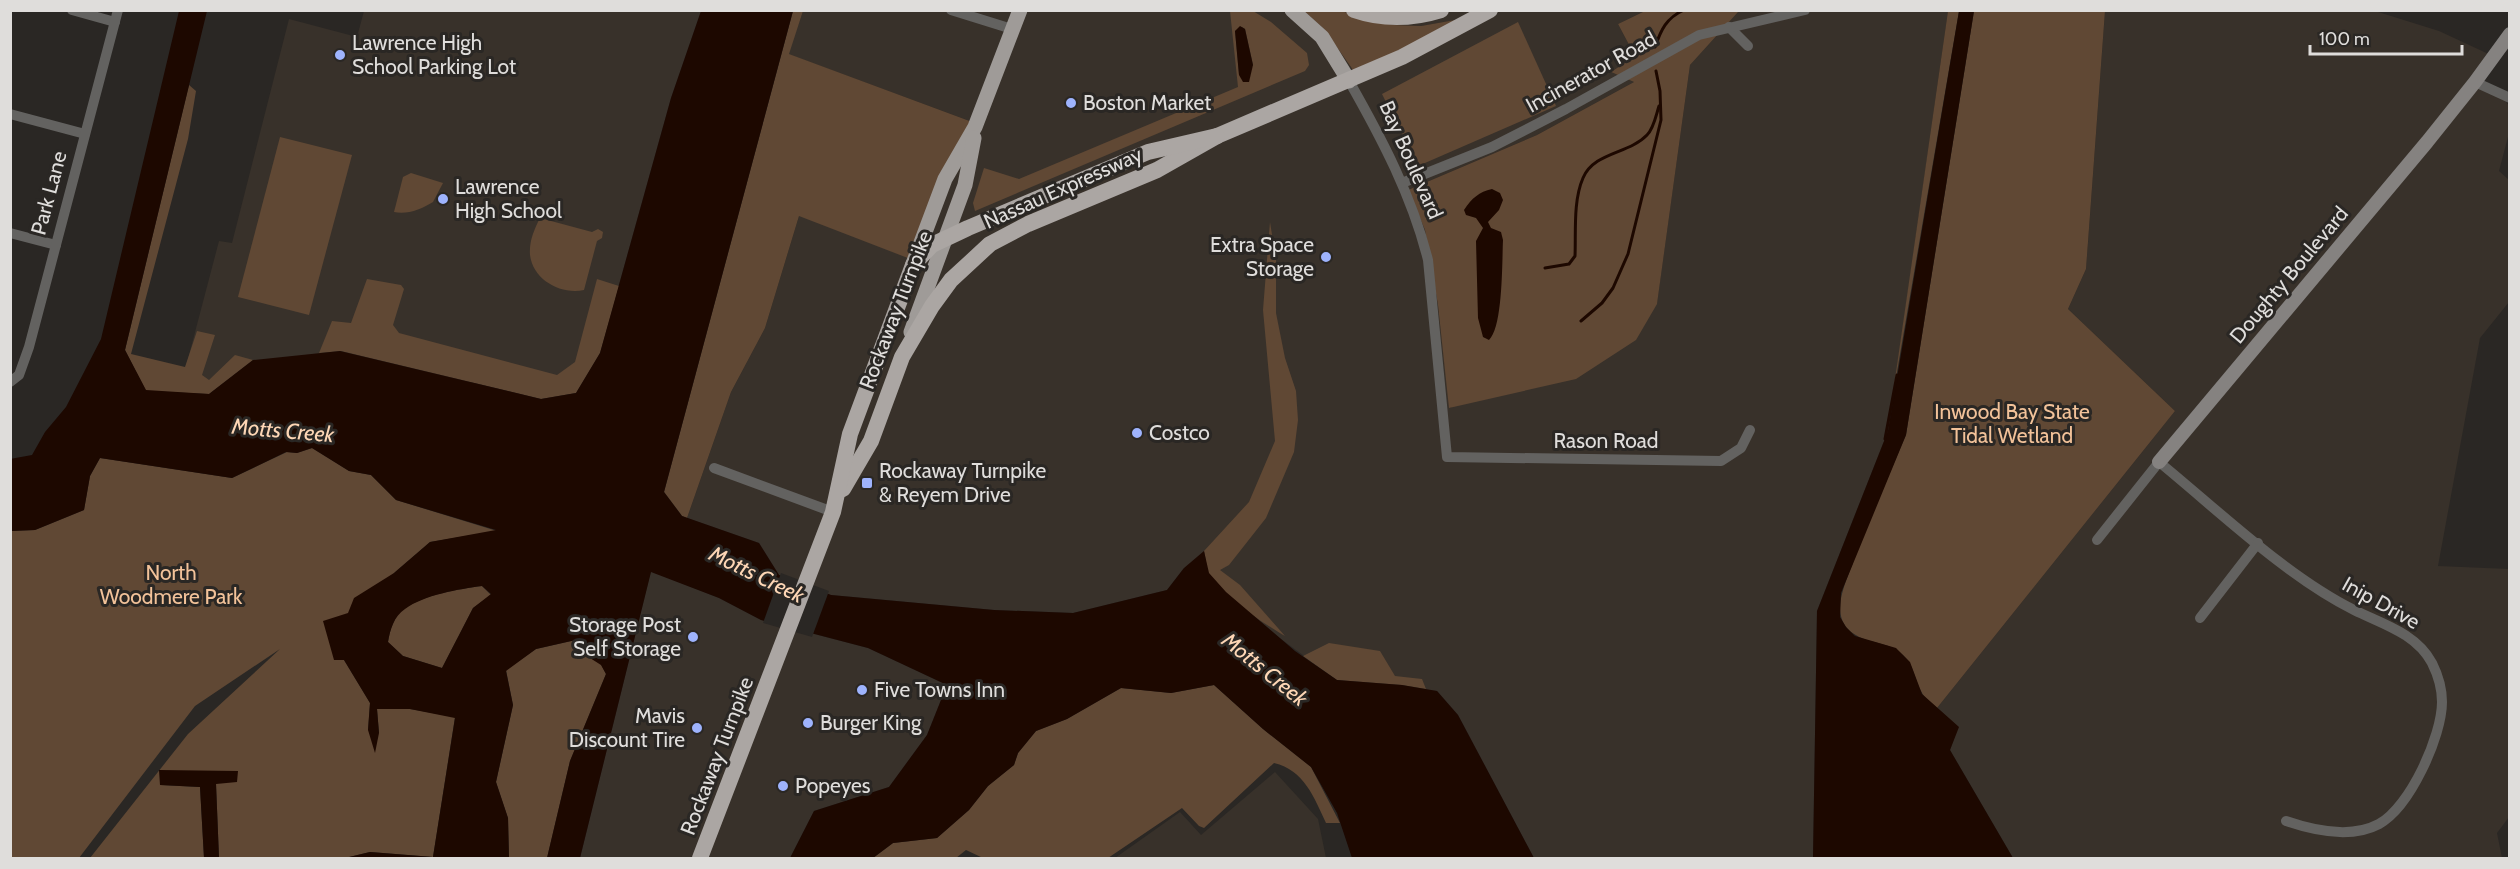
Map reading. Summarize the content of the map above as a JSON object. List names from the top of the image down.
{
  "streets": {
    "highway": ["Nassau Expressway", "Rockaway Turnpike"],
    "main road": ["Bay Boulevard", "Doughty Boulevard"],
    "street": [
      "Incinerator Road",
      "Park Lane",
      "Rason Road",
      "Inip Drive"
    ]
  },
  "crossings": [
    ["Incinerator Road", "Bay Boulevard"],
    ["Bay Boulevard", "Nassau Expressway"],
    ["Bay Boulevard", "Rason Road"],
    ["Nassau Expressway", "Rockaway Turnpike"],
    ["Doughty Boulevard", "Inip Drive"]
  ],
  "water": ["Motts Creek"],
  "parks": ["Inwood Bay State Tidal Wetland", "North Woodmere Park"],
  "places": {
    "other": [
      "Lawrence High School Parking Lot",
      "Boston Market",
      "Lawrence High School",
      "Extra Space Storage",
      "Costco",
      "Storage Post Self Storage",
      "Five Towns Inn",
      "Burger King",
      "Mavis Discount Tire",
      "Popeyes"
    ],
    "transit": ["Rockaway Turnpike & Reyem Drive"]
  },
  "scale_bar": "100 m"
}
